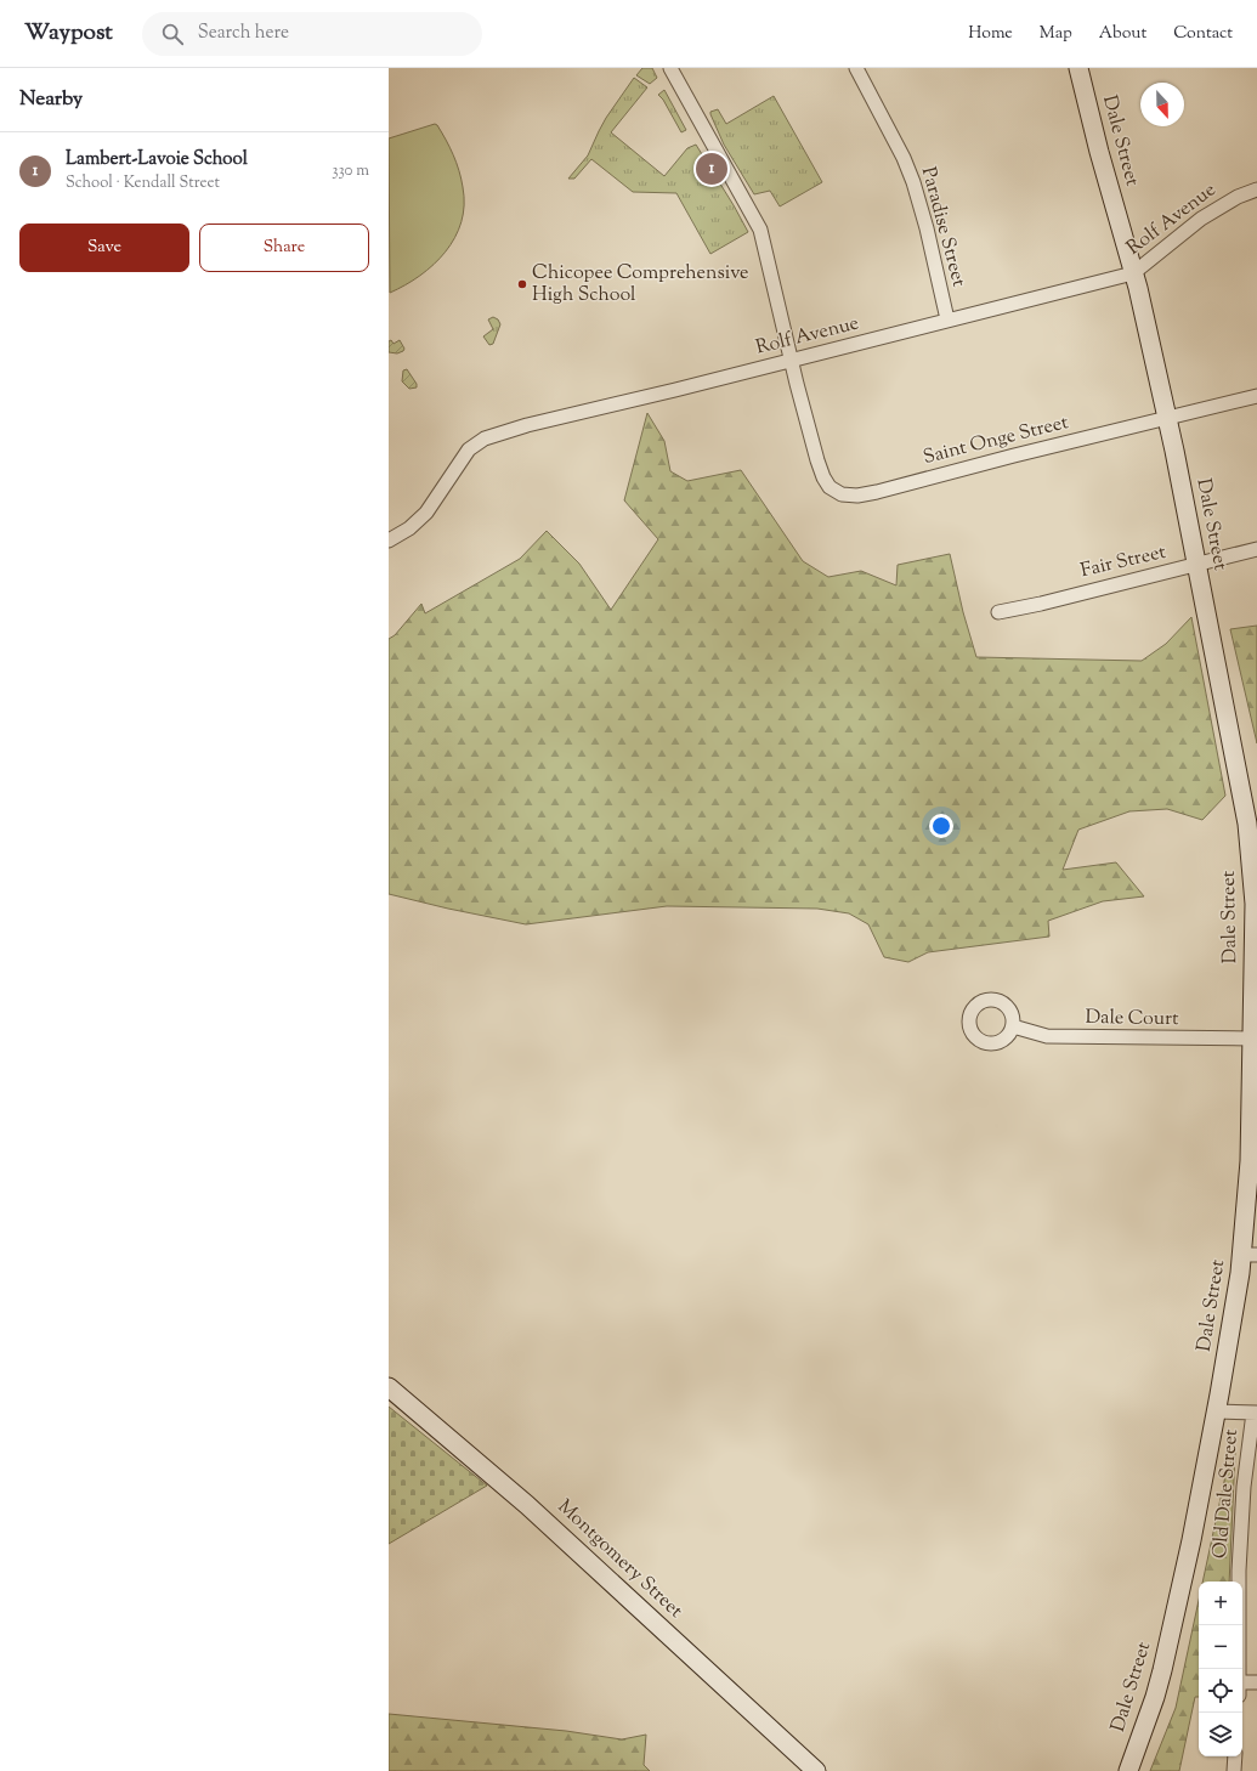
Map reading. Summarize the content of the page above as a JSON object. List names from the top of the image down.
{
  "streets": {
    "street": [
      "Dale Street",
      "Rolf Avenue",
      "Paradise Street",
      "Saint Onge Street",
      "Fair Street",
      "Dale Court",
      "Old Dale Street",
      "Montgomery Street"
    ]
  },
  "crossings": [
    ["Dale Street", "Rolf Avenue"],
    ["Dale Street", "Saint Onge Street"],
    ["Dale Street", "Fair Street"],
    ["Dale Street", "Dale Court"],
    ["Rolf Avenue", "Paradise Street"],
    ["Rolf Avenue", "Saint Onge Street"]
  ],
  "places": ["Chicopee Comprehensive High School"],
  "north": "bottom",
  "page": {
    "header": "Waypost",
    "search": "Search here",
    "nav": [
      "Home",
      "Map",
      "About",
      "Contact"
    ],
    "heading": "Nearby",
    "list": [
      {
        "mark": "1",
        "name": "Lambert-Lavoie School",
        "note": "School · Kendall Street",
        "value": "330 m"
      }
    ],
    "pins": "1",
    "buttons": ["Save", "Share"],
    "map_buttons": ["+", "−"]
  }
}
